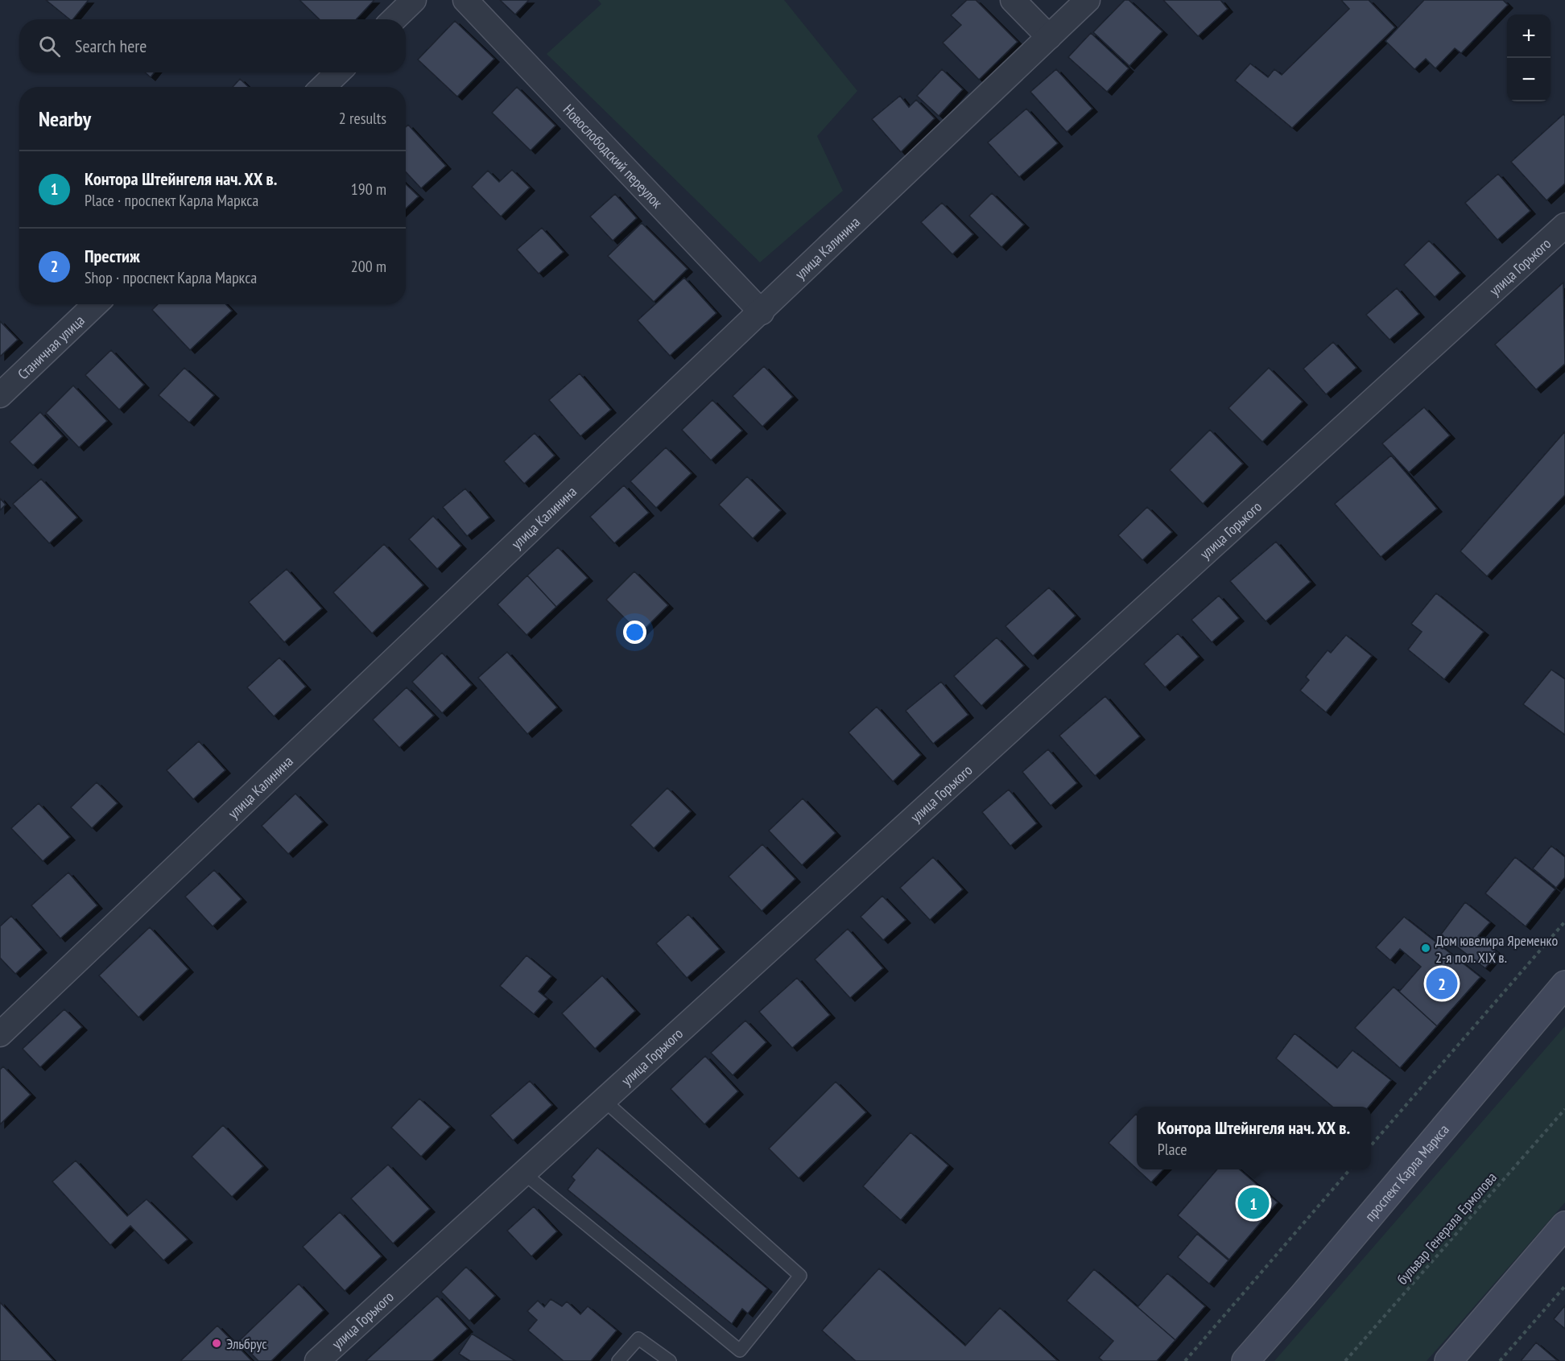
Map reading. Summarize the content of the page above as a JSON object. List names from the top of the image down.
{
  "streets": {
    "main road": ["проспект Карла Маркса"],
    "street": [
      "Новослободский переулок",
      "улица Калинина",
      "улица Горького",
      "Станичная улица"
    ],
    "path": ["бульвар Генерала Ермолова"]
  },
  "crossings": [
    ["Новослободский переулок", "улица Калинина"]
  ],
  "places": ["Дом ювелира Яременко 2-я пол. XIX в.", "Эльбрус"],
  "page": {
    "map_buttons": ["+", "−"],
    "search": "Search here",
    "heading": ["Nearby", "2 results"],
    "list": [
      {
        "mark": "1",
        "name": "Контора Штейнгеля нач. ХХ в.",
        "note": "Place · проспект Карла Маркса",
        "value": "190 m"
      },
      {
        "mark": "2",
        "name": "Престиж",
        "note": "Shop · проспект Карла Маркса",
        "value": "200 m"
      }
    ],
    "pins": ["2", "1"],
    "popup": ["Контора Штейнгеля нач. ХХ в.", "Place"]
  }
}
